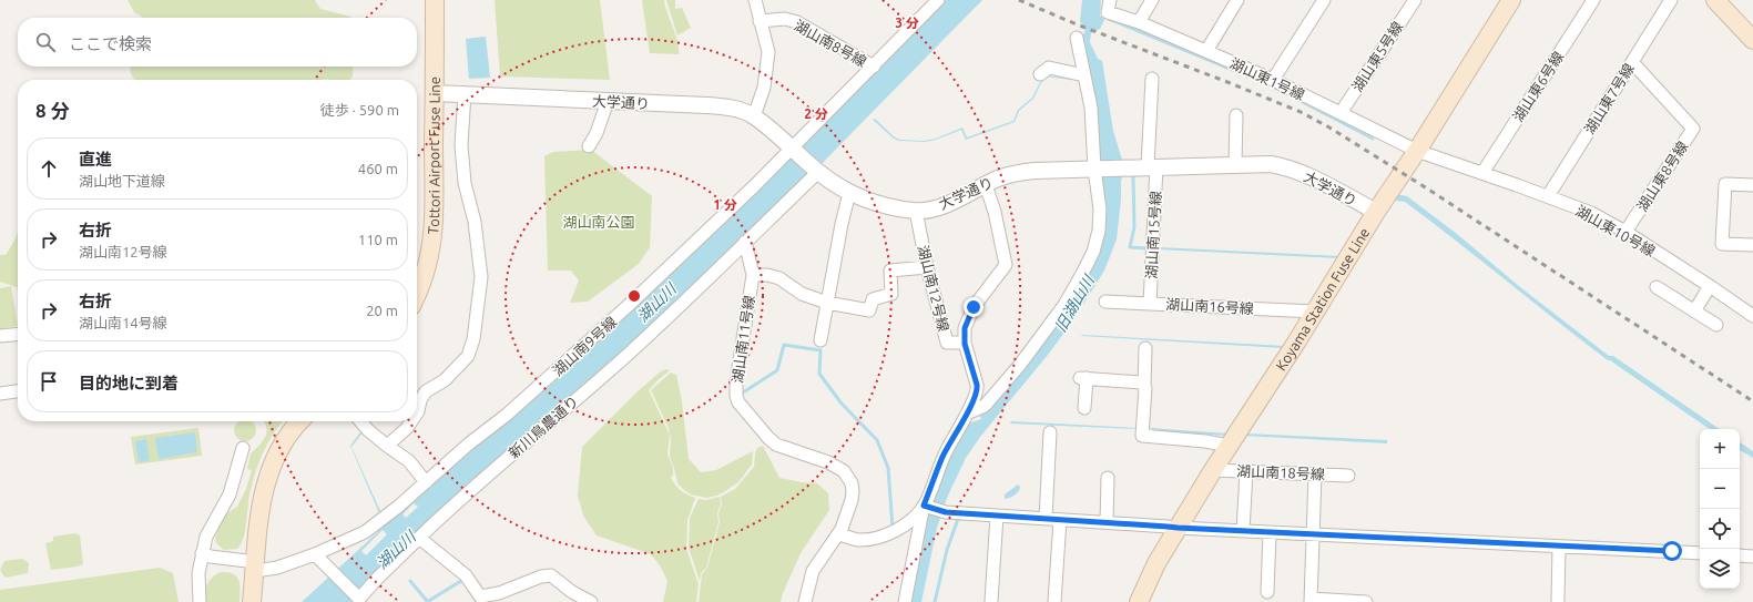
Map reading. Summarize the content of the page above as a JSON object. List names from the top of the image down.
{
  "streets": {
    "main road": ["Tottori Airport Fuse Line", "Koyama Station Fuse Line"],
    "street": [
      "湖山南8号線",
      "湖山東5号線",
      "湖山東1号線",
      "湖山東6号線",
      "湖山東7号線",
      "大学通り",
      "湖山東8号線",
      "湖山東10号線",
      "湖山南15号線",
      "湖山南12号線",
      "湖山南16号線",
      "湖山南11号線",
      "湖山南9号線",
      "新川鳥農通り",
      "湖山南18号線"
    ]
  },
  "crossings": [
    ["湖山南8号線", "湖山南9号線"],
    ["湖山東5号線", "湖山東1号線"],
    ["湖山東1号線", "湖山東10号線"],
    ["湖山東1号線", "Koyama Station Fuse Line"],
    ["湖山東6号線", "湖山東10号線"],
    ["湖山東7号線", "湖山東8号線"],
    ["湖山東7号線", "湖山東10号線"],
    ["大学通り", "Tottori Airport Fuse Line"],
    ["大学通り", "湖山南15号線"],
    ["大学通り", "湖山南12号線"],
    ["大学通り", "Koyama Station Fuse Line"],
    ["大学通り", "湖山南9号線"],
    ["大学通り", "新川鳥農通り"],
    ["湖山東8号線", "湖山東10号線"],
    ["湖山東10号線", "Koyama Station Fuse Line"],
    ["湖山南15号線", "湖山南16号線"],
    ["湖山南12号線", "湖山南11号線"],
    ["Koyama Station Fuse Line", "湖山南16号線"],
    ["Koyama Station Fuse Line", "湖山南18号線"],
    ["湖山南11号線", "新川鳥農通り"]
  ],
  "water": ["湖山川", "旧湖山川"],
  "parks": ["湖山南公園"],
  "page": {
    "search": "ここで検索",
    "heading": ["8 分", "徒歩 · 590 m"],
    "list": [
      ["直進", "湖山地下道線", "460 m"],
      ["右折", "湖山南12号線", "110 m"],
      ["右折", "湖山南14号線", "20 m"],
      "目的地に到着"
    ],
    "map_buttons": ["+", "−"]
  },
  "rings": ["3 分", "2 分", "1 分"]
}
